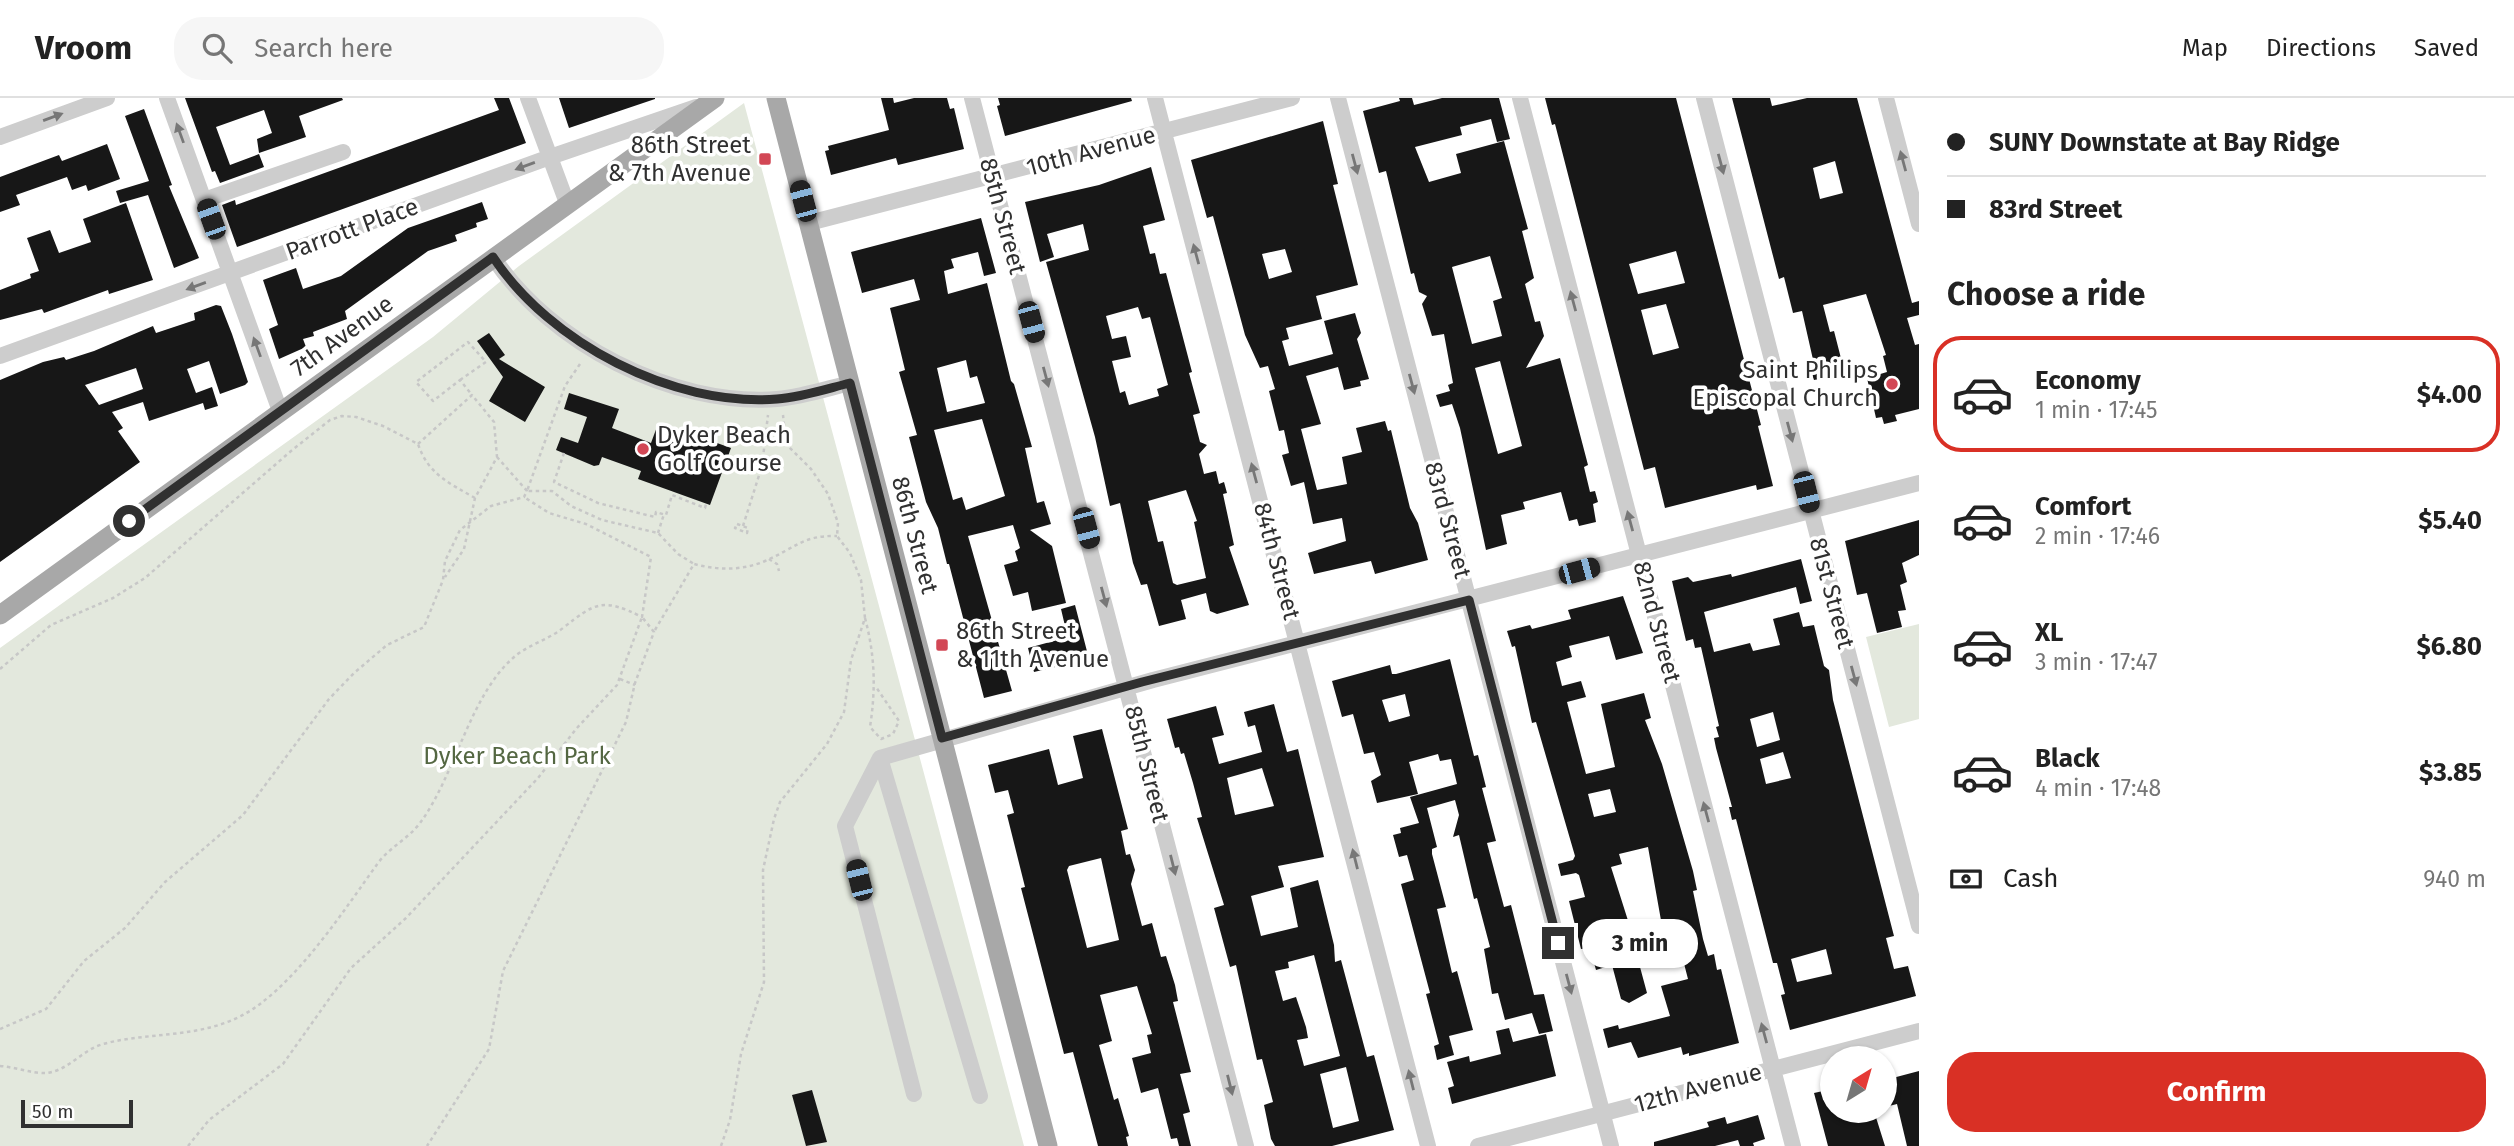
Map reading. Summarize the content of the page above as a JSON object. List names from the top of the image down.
{
  "streets": {
    "main road": ["7th Avenue", "86th Street"],
    "street": [
      "10th Avenue",
      "85th Street",
      "Parrott Place",
      "83rd Street",
      "84th Street",
      "81st Street",
      "82nd Street",
      "12th Avenue"
    ]
  },
  "crossings": [
    ["10th Avenue", "85th Street"],
    ["10th Avenue", "86th Street"],
    ["10th Avenue", "84th Street"],
    ["Parrott Place", "7th Avenue"],
    ["83rd Street", "12th Avenue"],
    ["82nd Street", "12th Avenue"]
  ],
  "one_way": [
    "85th Street",
    "Parrott Place",
    "83rd Street",
    "84th Street",
    "81st Street",
    "82nd Street"
  ],
  "parks": ["Dyker Beach Park"],
  "places": {
    "transit": ["86th Street & 7th Avenue", "86th Street & 11th Avenue"],
    "other": ["Saint Philips Episcopal Church", "Dyker Beach Golf Course"]
  },
  "scale_bar": "50 m",
  "north": "top right",
  "page": {
    "header": "Vroom",
    "search": "Search here",
    "nav": ["Map", "Directions", "Saved"],
    "banner": ["SUNY Downstate at Bay Ridge", "83rd Street"],
    "heading": "Choose a ride",
    "list": [
      {
        "name": "Economy",
        "note": "1 min · 17:45",
        "value": "$4.00"
      },
      {
        "name": "Comfort",
        "note": "2 min · 17:46",
        "value": "$5.40"
      },
      {
        "name": "XL",
        "note": "3 min · 17:47",
        "value": "$6.80"
      },
      {
        "name": "Black",
        "note": "4 min · 17:48",
        "value": "$3.85"
      }
    ],
    "pay": ["Cash", "940 m"],
    "bubble": "3 min",
    "buttons": "Confirm",
    "scale": "50 m"
  }
}
